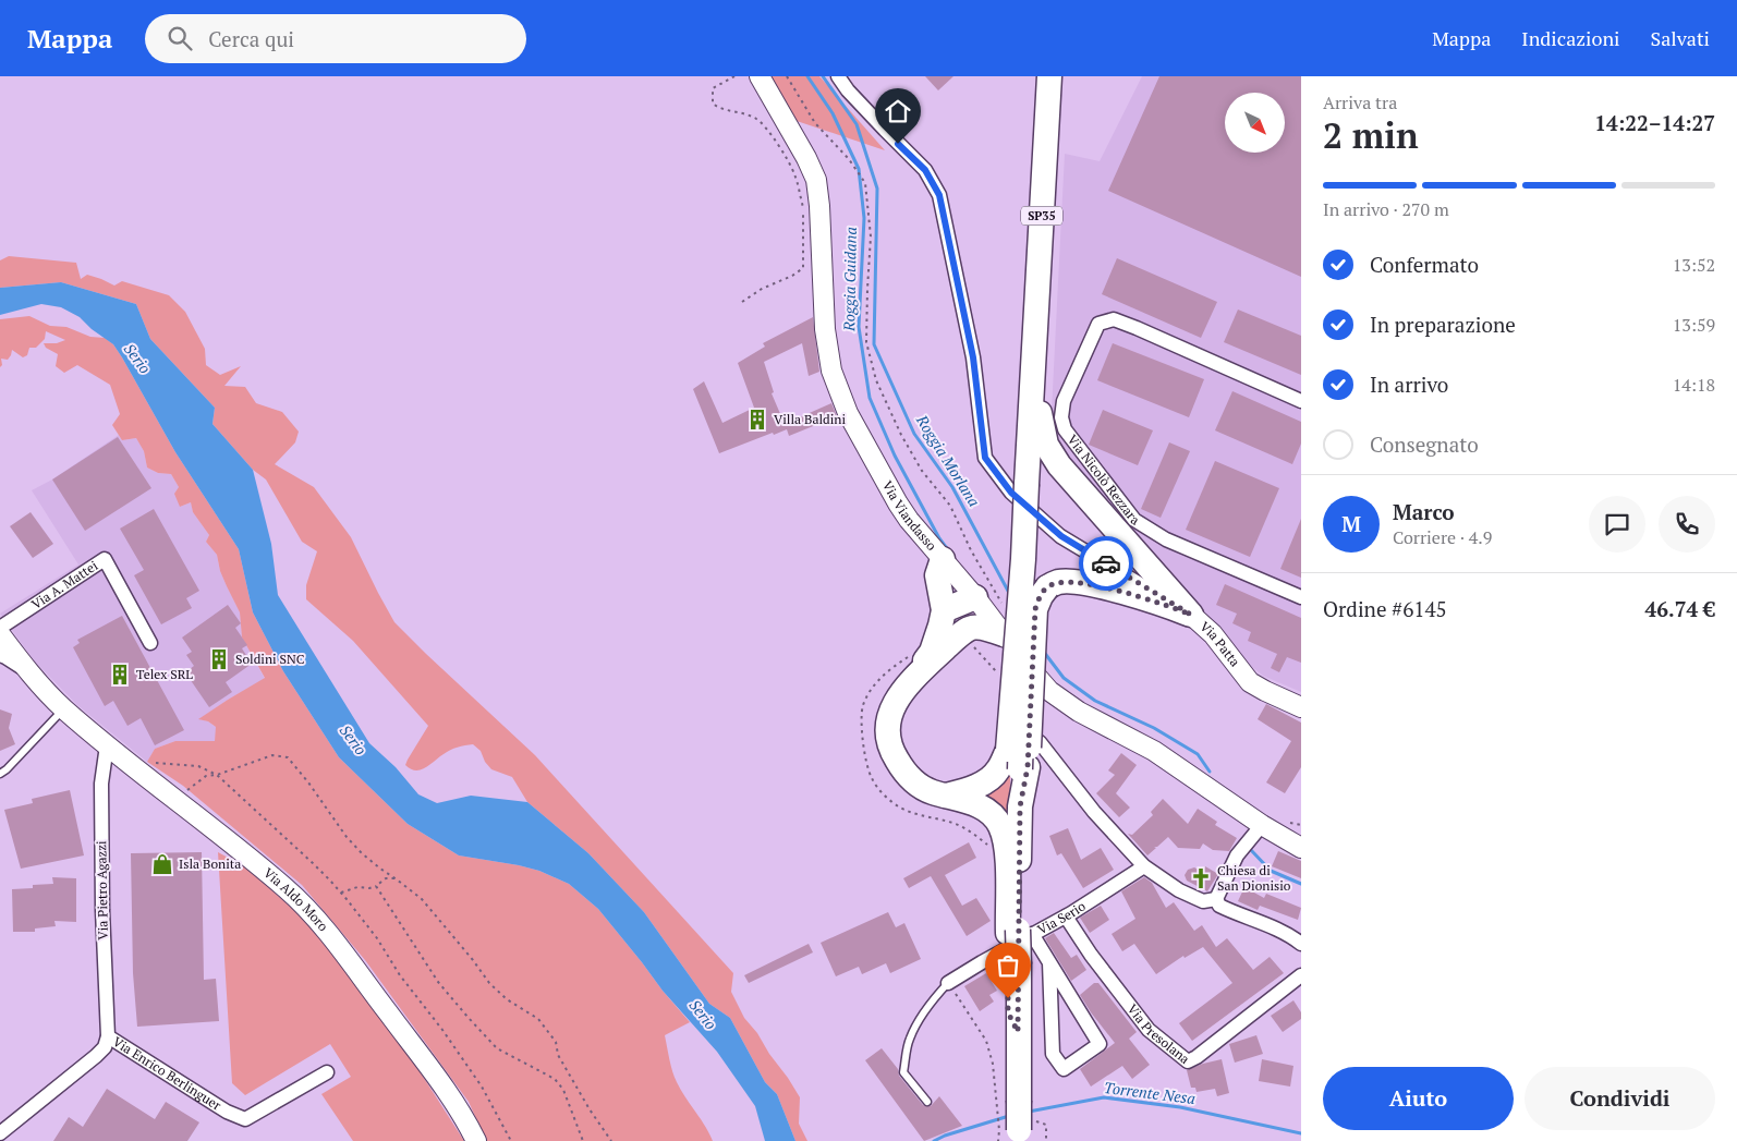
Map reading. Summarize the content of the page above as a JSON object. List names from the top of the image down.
{
  "streets": {
    "highway": ["SP35"],
    "street": [
      "Via Nicolò Rezzara",
      "Via Viandasso",
      "Via A. Mattei",
      "Via Patta",
      "Via Pietro Agazzi",
      "Via Aldo Moro",
      "Via Serio",
      "Via Presolana",
      "Via Enrico Berlinguer"
    ]
  },
  "crossings": [
    ["SP35", "Via Serio"],
    ["Via Pietro Agazzi", "Via Aldo Moro"],
    ["Via Pietro Agazzi", "Via Enrico Berlinguer"],
    ["Via Serio", "Via Presolana"]
  ],
  "water": [
    "Roggia Guidana",
    "Serio",
    "Roggia Morlana",
    "Torrente Nesa"
  ],
  "places": {
    "building": ["Villa Baldini", "Soldini SNC", "Telex SRL"],
    "shop": ["Isla Bonita"],
    "church": ["Chiesa di San Dionisio"]
  },
  "north": "bottom right",
  "page": {
    "header": "Mappa",
    "search": "Cerca qui",
    "nav": ["Mappa", "Indicazioni", "Salvati"],
    "heading": ["2 min", "Arriva tra", "14:22–14:27"],
    "panel": [
      "Marco",
      "Corriere · 4.9",
      "Ordine #6145",
      "46.74 €"
    ],
    "bar": "In arrivo · 270 m",
    "list": [
      ["Confermato", "13:52"],
      ["In preparazione", "13:59"],
      ["In arrivo", "14:18"],
      "Consegnato"
    ],
    "round": "M",
    "buttons": ["Aiuto", "Condividi"]
  }
}
